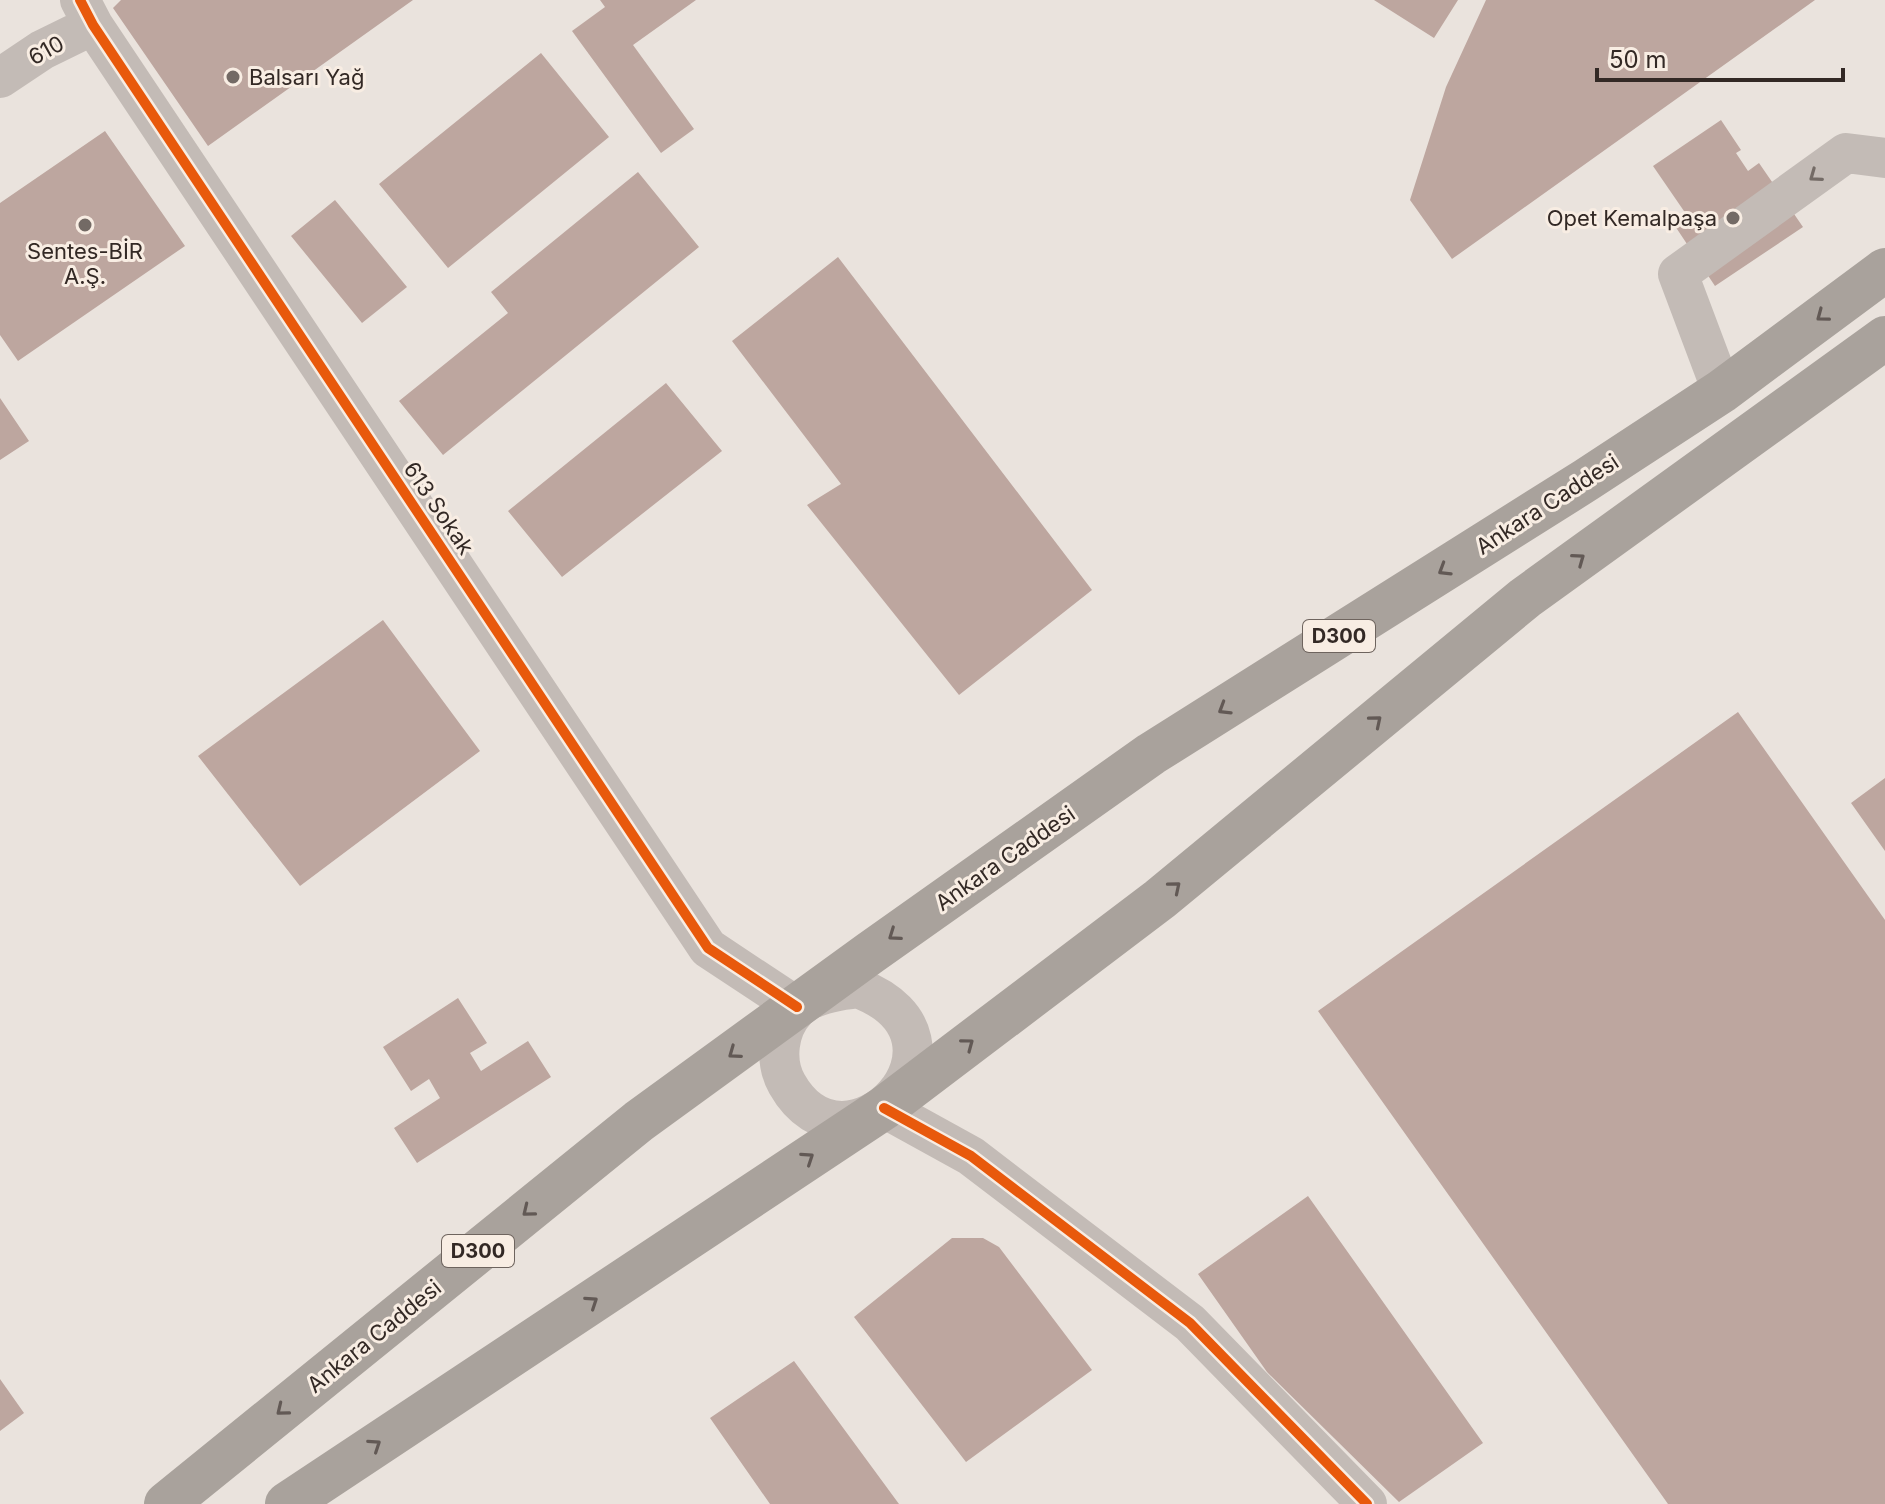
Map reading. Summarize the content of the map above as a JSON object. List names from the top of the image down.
{
  "streets": {
    "highway": ["Ankara Caddesi", "D300"],
    "street": ["610", "613 Sokak"]
  },
  "crossings": [
    ["610", "613 Sokak"],
    ["Ankara Caddesi", "613 Sokak"]
  ],
  "places": ["Balsarı Yağ", "Opet Kemalpaşa", "Sentes-BİR A.Ş."],
  "scale_bar": "50 m"
}
